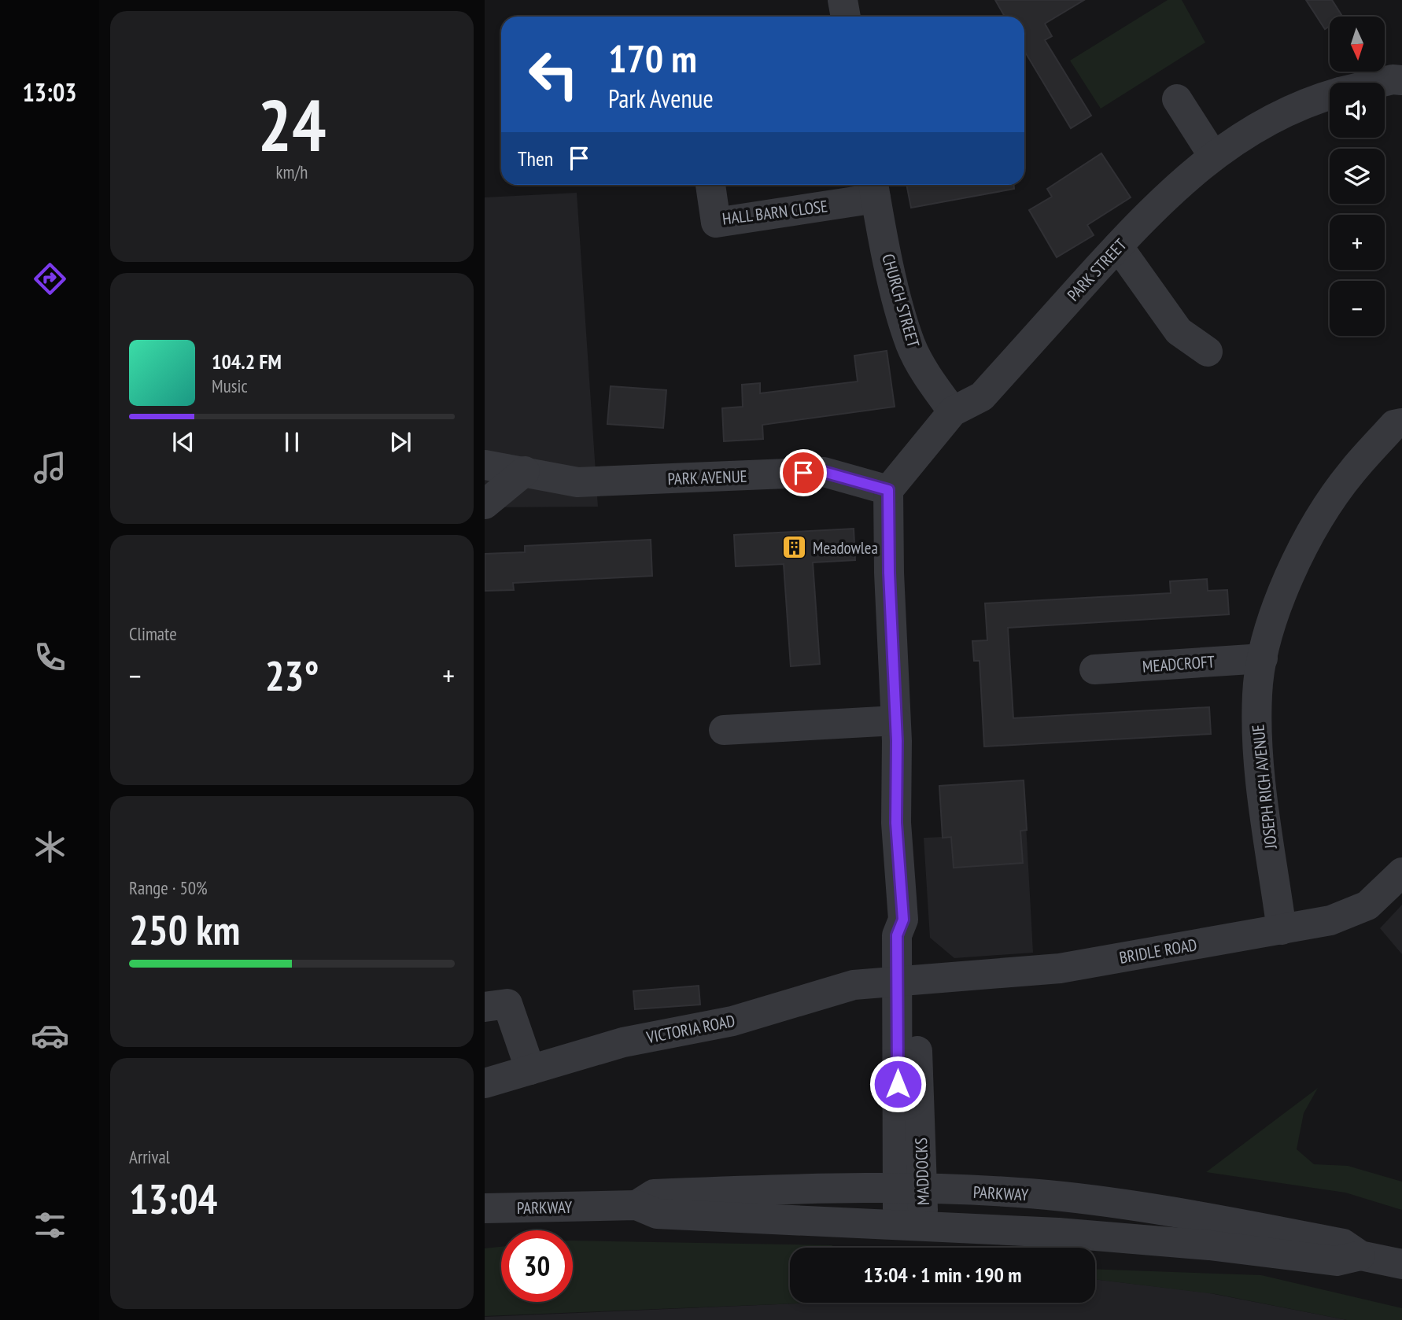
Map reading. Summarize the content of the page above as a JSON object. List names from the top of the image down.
{
  "streets": {
    "street": [
      "HALL BARN CLOSE",
      "PARK STREET",
      "CHURCH STREET",
      "PARK AVENUE",
      "MEADCROFT",
      "JOSEPH RICH AVENUE",
      "BRIDLE ROAD",
      "VICTORIA ROAD",
      "MADDOCKS",
      "PARKWAY"
    ]
  },
  "crossings": [
    ["HALL BARN CLOSE", "CHURCH STREET"],
    ["PARK STREET", "CHURCH STREET"],
    ["PARK STREET", "PARK AVENUE"],
    ["PARK STREET", "MADDOCKS"],
    ["PARK AVENUE", "MADDOCKS"],
    ["MEADCROFT", "JOSEPH RICH AVENUE"],
    ["JOSEPH RICH AVENUE", "BRIDLE ROAD"],
    ["BRIDLE ROAD", "VICTORIA ROAD"],
    ["BRIDLE ROAD", "MADDOCKS"],
    ["VICTORIA ROAD", "MADDOCKS"],
    ["MADDOCKS", "PARKWAY"]
  ],
  "places": {
    "building": ["Meadowlea"]
  },
  "north": "bottom",
  "page": {
    "tabs": "13:03",
    "tile": [
      ["24", "km/h"],
      "Climate",
      ["Range · 50%", "250 km"],
      ["Arrival", "13:04"]
    ],
    "map_buttons": ["+", "−"],
    "turn": ["170 m", "Park Avenue"],
    "then": "Then",
    "song": ["104.2 FM", "Music"],
    "heat": ["−", "23°", "+"],
    "limit": "30",
    "trip": "13:04 · 1 min · 190 m"
  }
}
